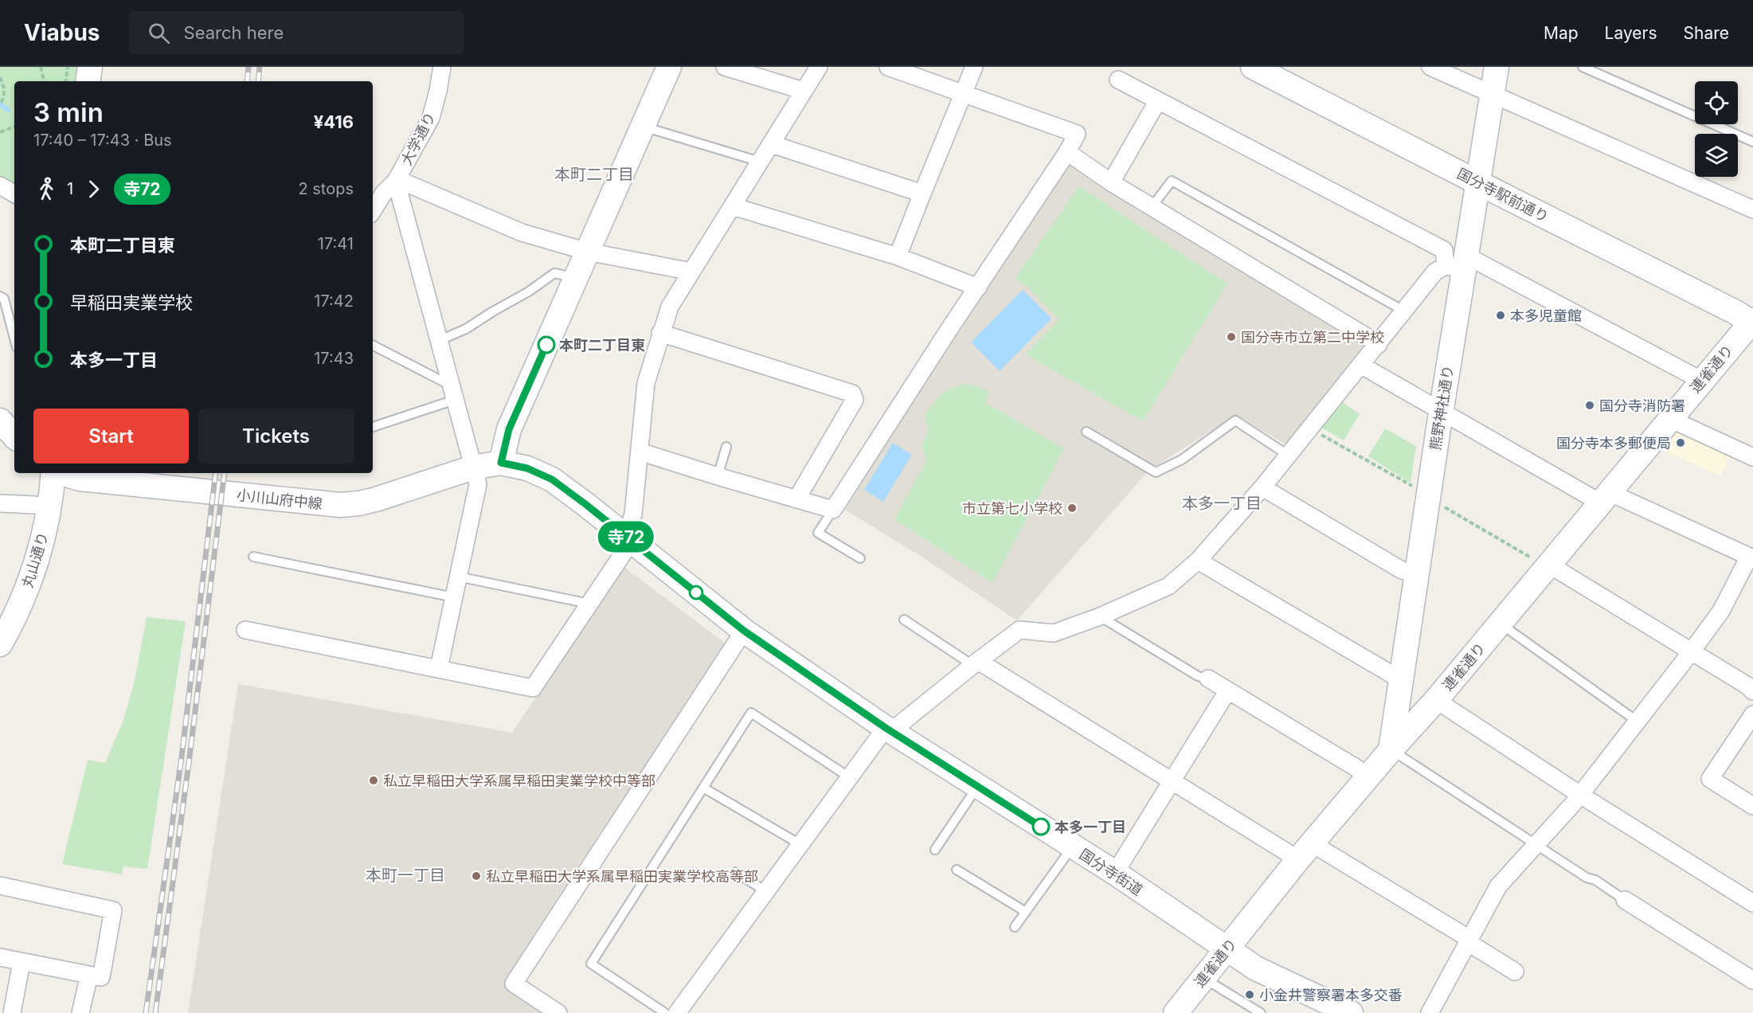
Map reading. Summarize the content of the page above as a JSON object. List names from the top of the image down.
{
  "streets": {
    "main road": [
      "国分寺駅前通り",
      "連雀通り",
      "熊野神社通り",
      "小川山府中線",
      "丸山通り",
      "国分寺街道"
    ],
    "street": ["大学通り"]
  },
  "crossings": [
    ["国分寺駅前通り", "連雀通り"],
    ["国分寺駅前通り", "熊野神社通り"],
    ["連雀通り", "熊野神社通り"],
    ["連雀通り", "国分寺街道"],
    ["小川山府中線", "国分寺街道"]
  ],
  "districts": ["本町二丁目", "本多一丁目", "本町一丁目"],
  "places": [
    "本多児童館",
    "国分寺市立第二中学校",
    "本町二丁目東",
    "国分寺消防署",
    "国分寺本多郵便局",
    "市立第七小学校",
    "私立早稲田大学系属早稲田実業学校中等部",
    "本多一丁目",
    "私立早稲田大学系属早稲田実業学校高等部",
    "小金井警察署本多交番"
  ],
  "lines": ["bus line 寺72"],
  "page": {
    "header": "Viabus",
    "search": "Search here",
    "nav": ["Map", "Layers", "Share"],
    "on_map": "寺72",
    "heading": ["3 min", "17:40 – 17:43 · Bus", "¥416"],
    "legs": ["1", "寺72", "2 stops"],
    "list": [
      {
        "name": "本町二丁目東",
        "value": "17:41"
      },
      {
        "name": "早稲田実業学校",
        "value": "17:42"
      },
      {
        "name": "本多一丁目",
        "value": "17:43"
      }
    ],
    "buttons": ["Start", "Tickets"]
  }
}
